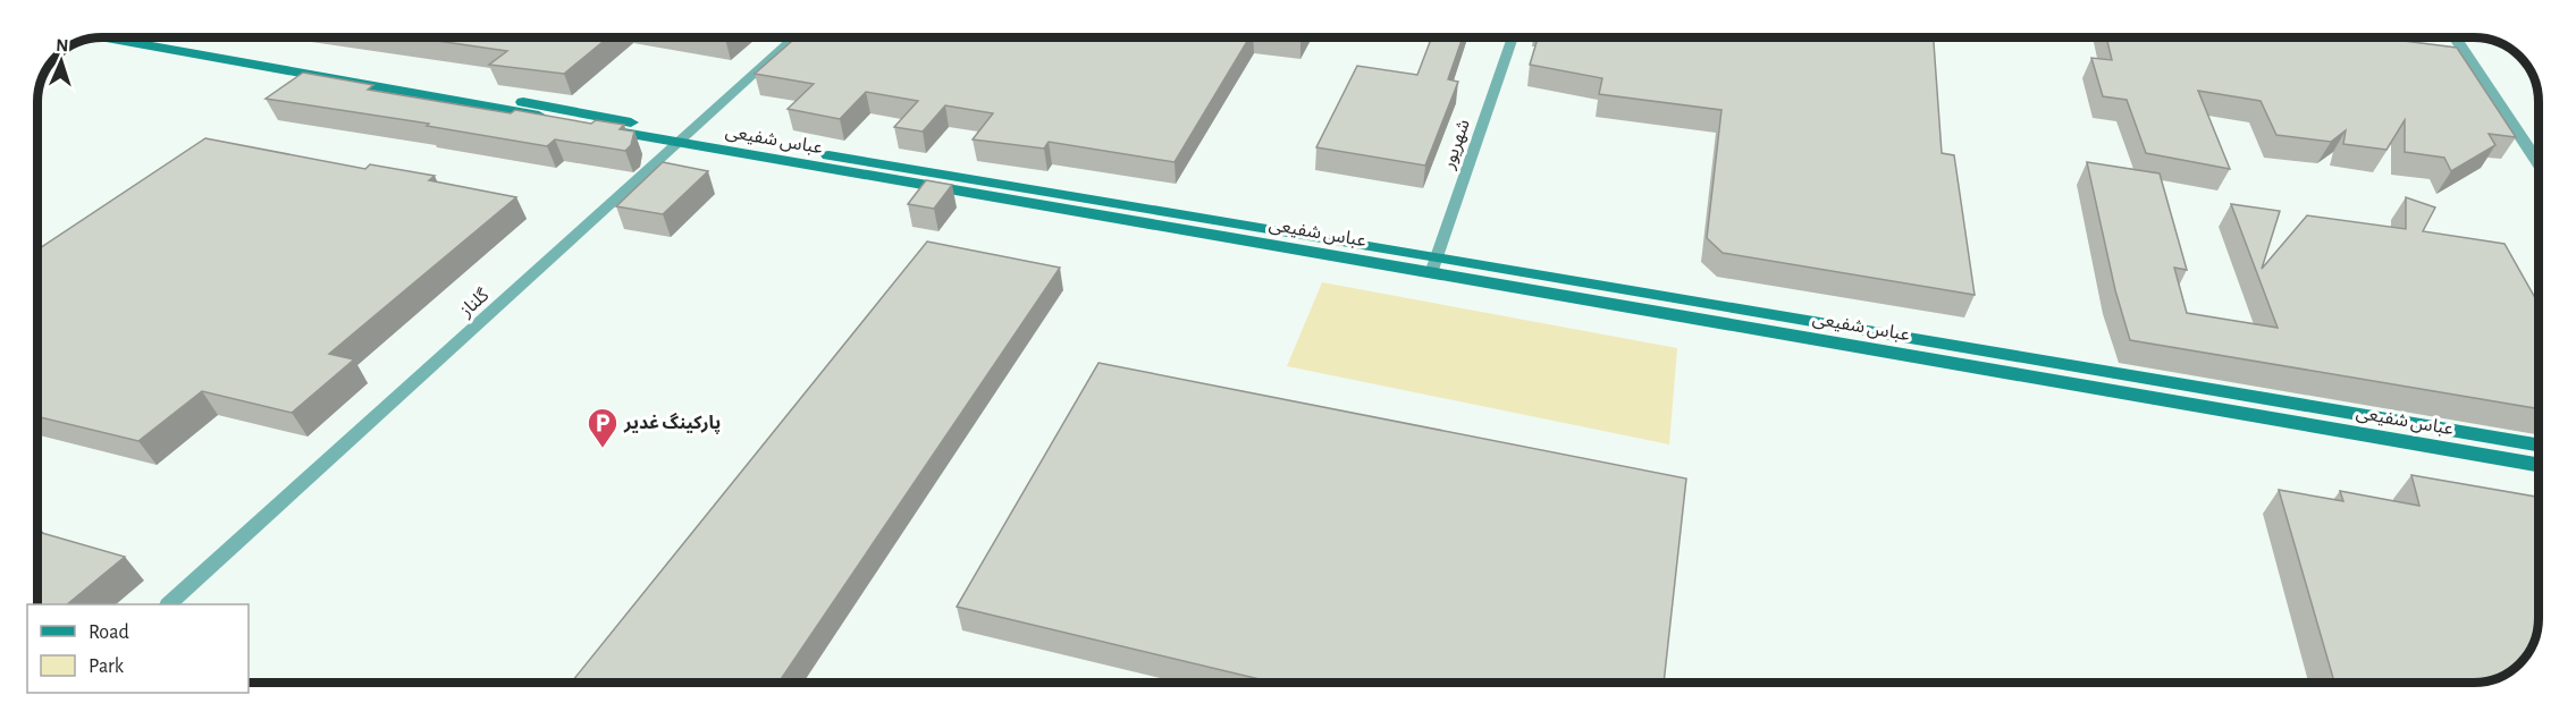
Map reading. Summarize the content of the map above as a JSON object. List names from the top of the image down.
{
  "streets": {
    "main road": ["عباس شفیعی"],
    "lane": ["شهریور", "گلناز"]
  },
  "crossings": [
    ["عباس شفیعی", "شهریور"],
    ["عباس شفیعی", "گلناز"]
  ],
  "places": {
    "parking": ["پارکینگ غدیر"]
  },
  "legend": ["Road", "Park"],
  "north": "top"
}
